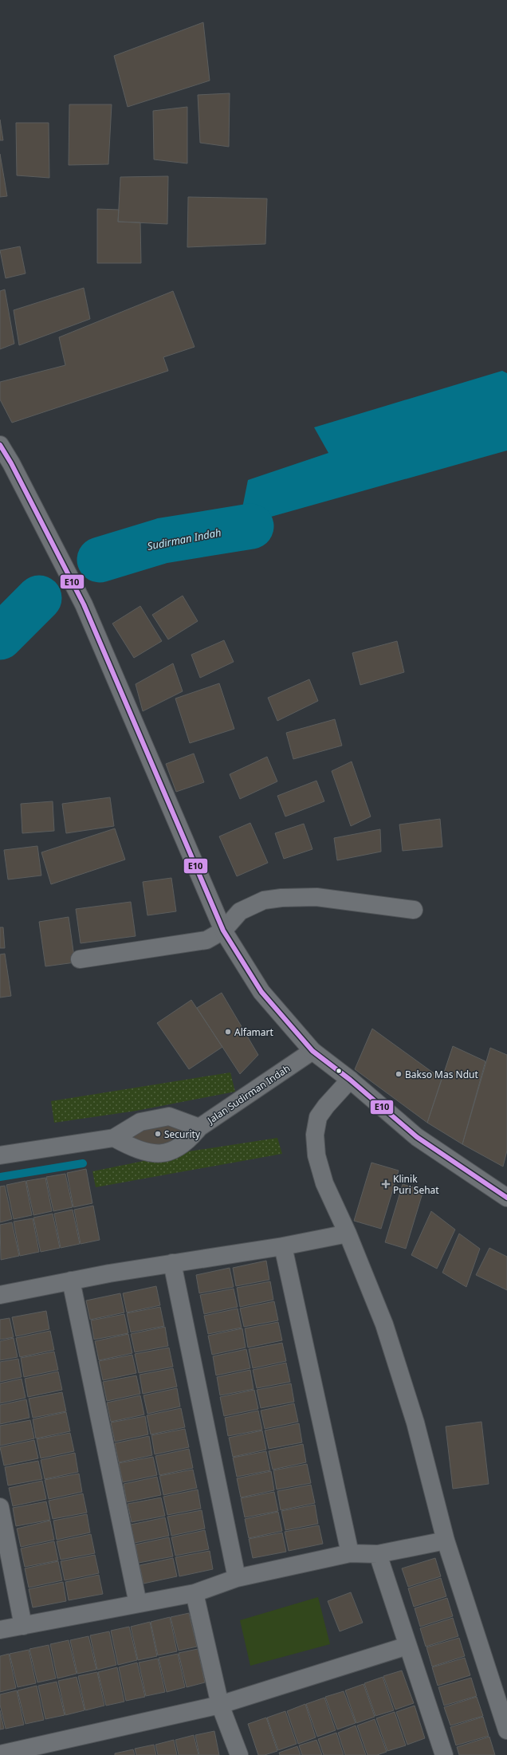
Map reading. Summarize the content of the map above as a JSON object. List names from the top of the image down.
{
  "streets": {
    "street": ["Jalan Sudirman Indah"]
  },
  "water": ["Sudirman Indah"],
  "places": {
    "other": ["Alfamart", "Bakso Mas Ndut", "Security"],
    "health": ["Klinik Puri Sehat"]
  },
  "lines": ["transit line E10"]
}
